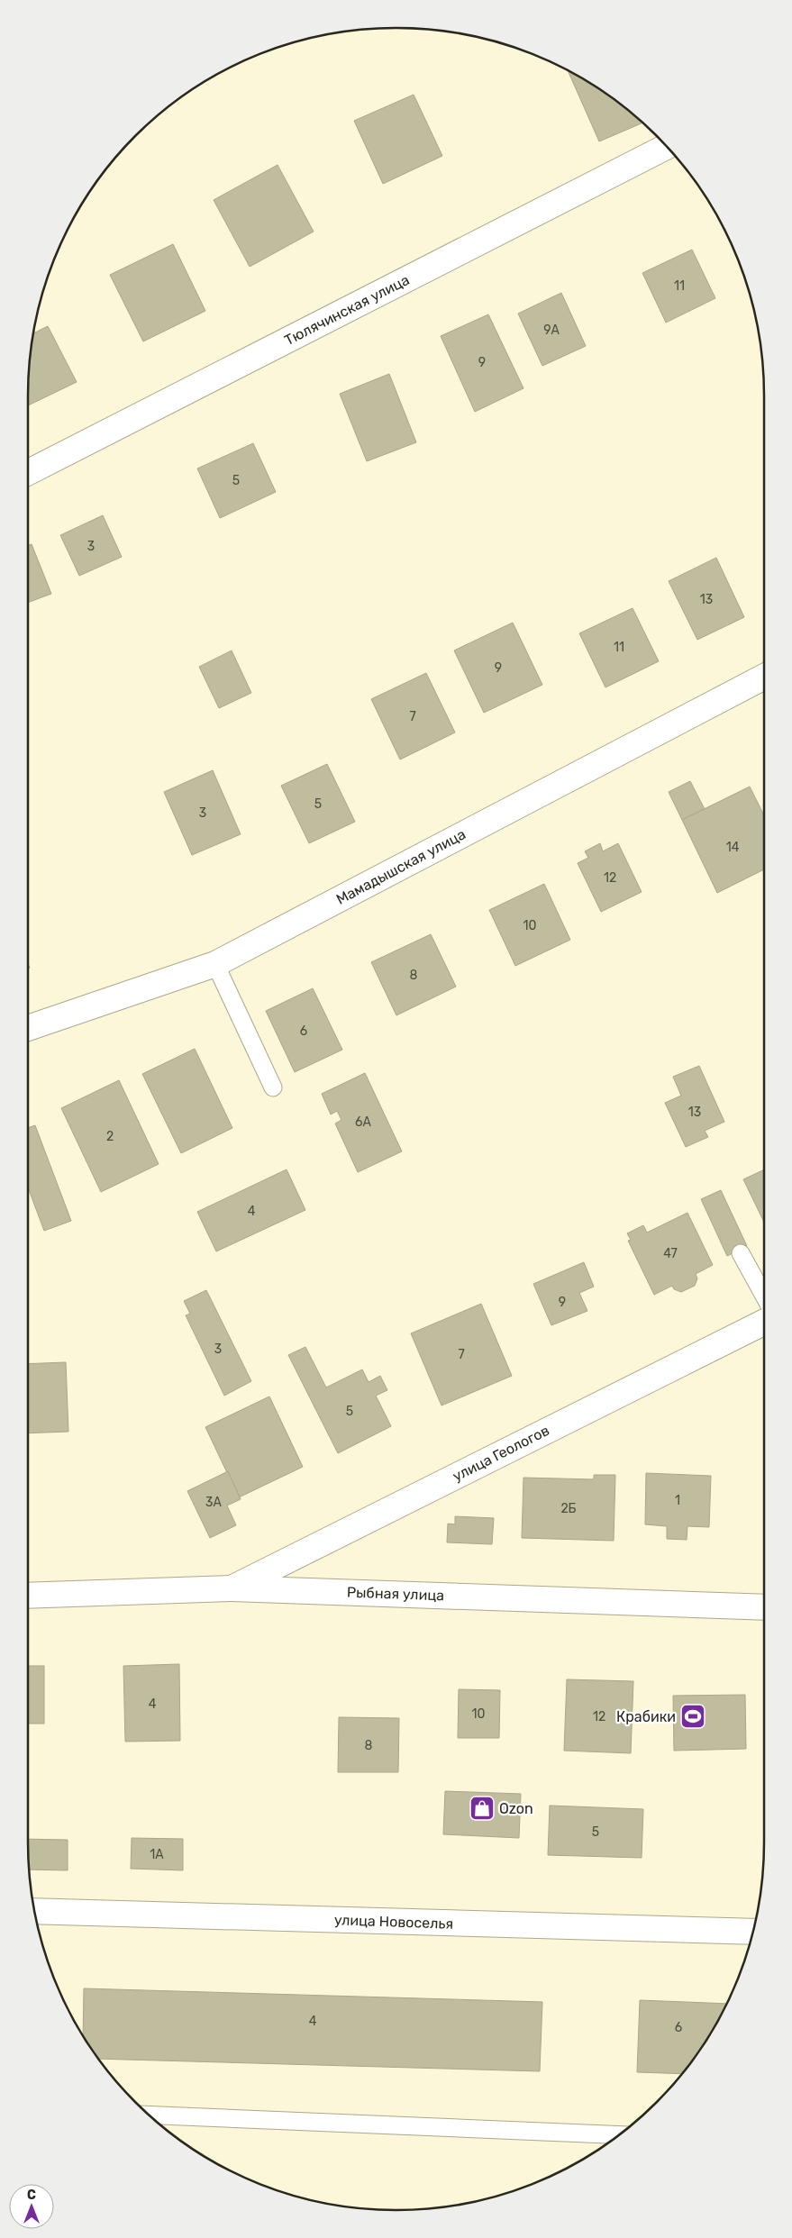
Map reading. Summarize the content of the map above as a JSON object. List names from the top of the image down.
{
  "streets": {
    "street": [
      "Тюлячинская улица",
      "Мамадышская улица",
      "улица Геологов",
      "Рыбная улица",
      "улица Новоселья"
    ]
  },
  "crossings": [
    ["улица Геологов", "Рыбная улица"]
  ],
  "places": {
    "sports": ["Крабики"],
    "shop": ["Ozon"]
  },
  "house_numbers": [
    "11",
    "9А",
    "9",
    "5",
    "3",
    "13",
    "11",
    "9",
    "7",
    "5",
    "3",
    "14",
    "12",
    "10",
    "8",
    "6",
    "13",
    "6А",
    "2",
    "4",
    "47",
    "9",
    "3",
    "7",
    "5",
    "1",
    "3А",
    "2Б",
    "4",
    "10",
    "12",
    "8",
    "5",
    "1А",
    "4",
    "6"
  ],
  "north": "top"
}
